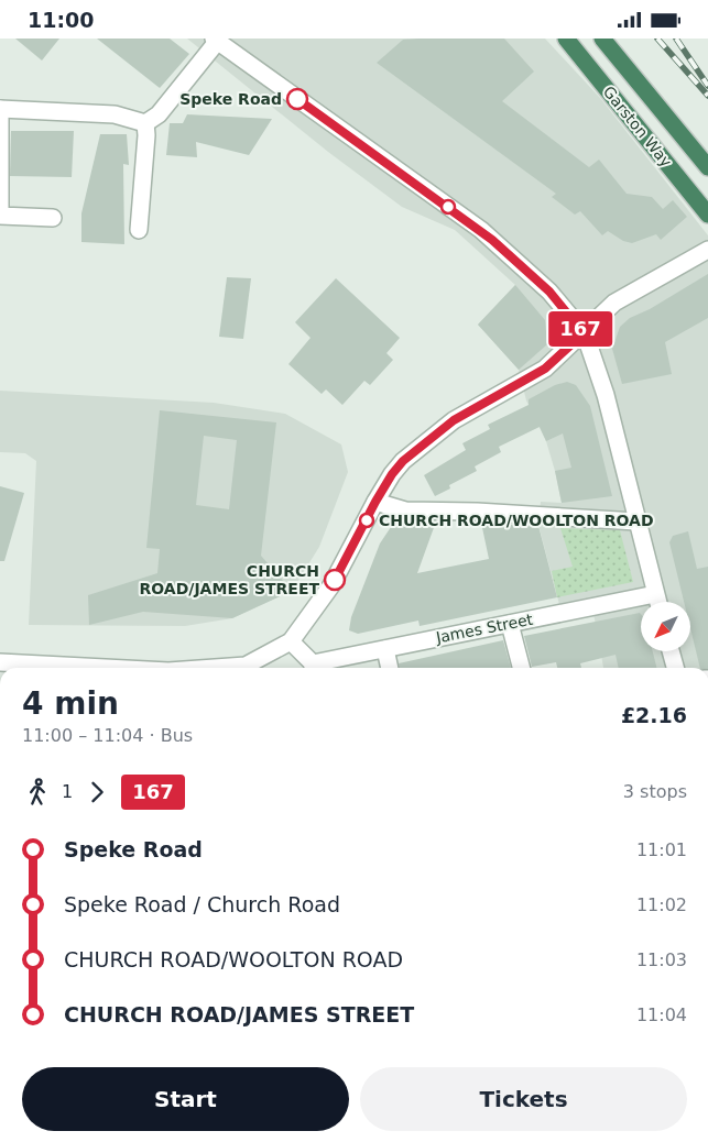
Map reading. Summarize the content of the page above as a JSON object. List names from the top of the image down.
{
  "streets": {
    "highway": ["Garston Way"],
    "street": ["James Street"]
  },
  "places": ["Speke Road", "CHURCH ROAD/WOOLTON ROAD", "CHURCH ROAD/JAMES STREET"],
  "lines": ["bus line 167"],
  "north": "bottom left",
  "page": {
    "status": "11:00",
    "on_map": "167",
    "heading": ["4 min", "11:00 – 11:04 · Bus", "£2.16"],
    "legs": ["1", "167", "3 stops"],
    "list": [
      {
        "name": "Speke Road",
        "value": "11:01"
      },
      {
        "name": "Speke Road / Church Road",
        "value": "11:02"
      },
      {
        "name": "CHURCH ROAD/WOOLTON ROAD",
        "value": "11:03"
      },
      {
        "name": "CHURCH ROAD/JAMES STREET",
        "value": "11:04"
      }
    ],
    "buttons": ["Start", "Tickets"]
  }
}
